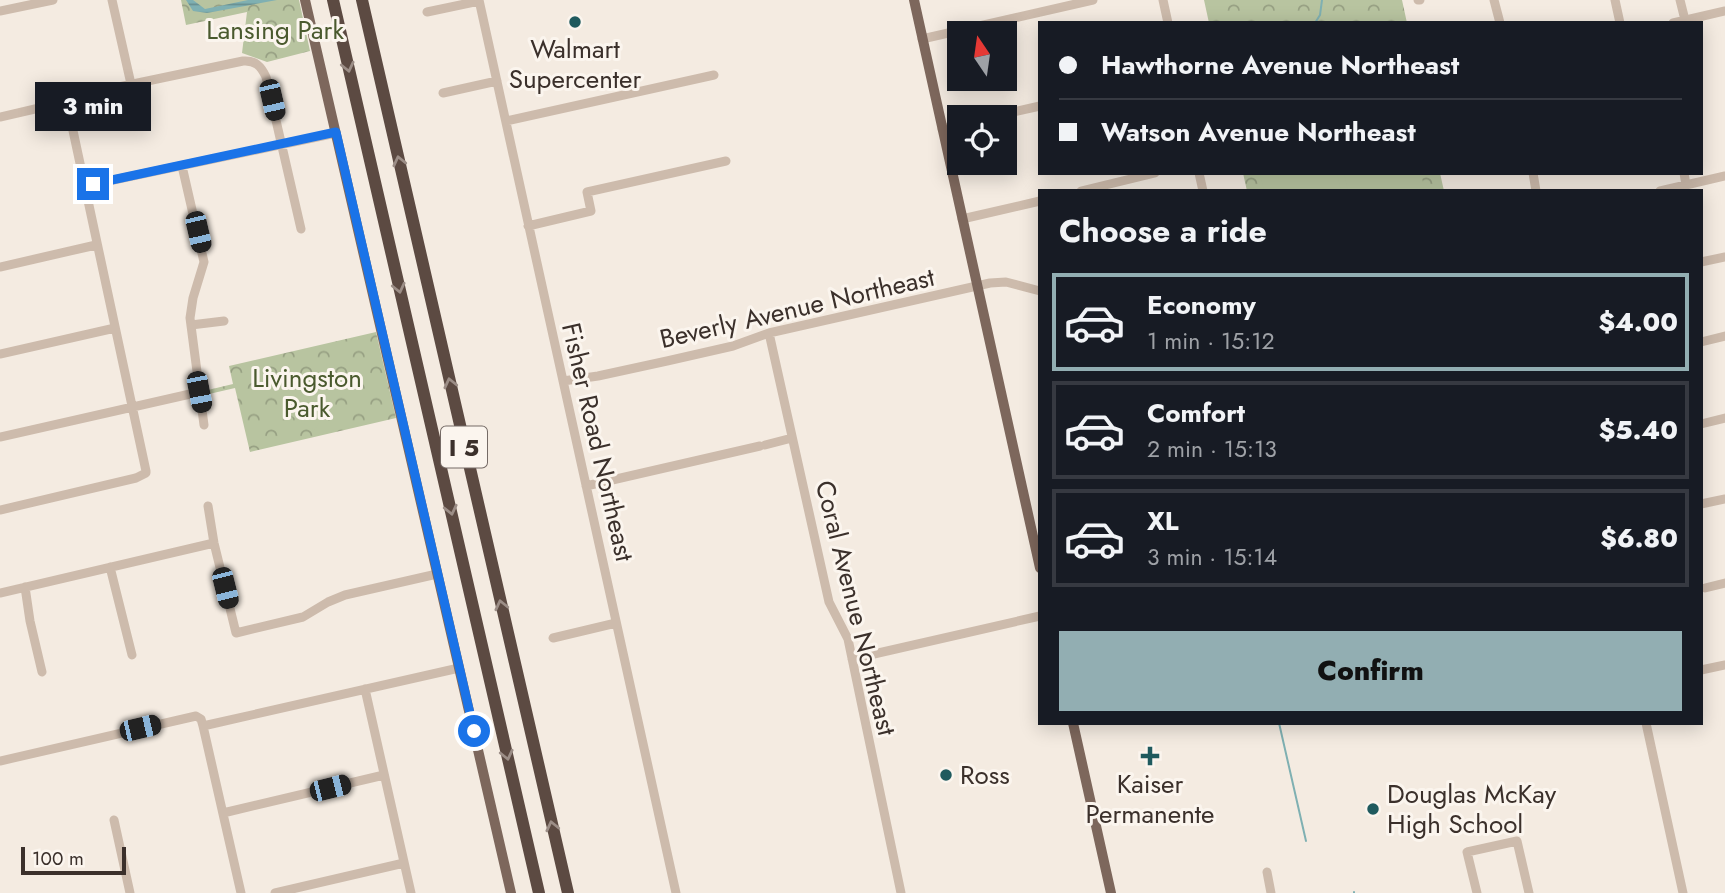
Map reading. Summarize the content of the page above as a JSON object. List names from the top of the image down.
{
  "streets": {
    "highway": ["I 5"],
    "street": ["Beverly Avenue Northeast", "Fisher Road Northeast", "Coral Avenue Northeast"]
  },
  "crossings": [
    ["Beverly Avenue Northeast", "Fisher Road Northeast"],
    ["Beverly Avenue Northeast", "Coral Avenue Northeast"]
  ],
  "parks": ["Lansing Park", "Livingston Park"],
  "places": {
    "other": ["Walmart Supercenter", "Ross", "Douglas McKay High School"],
    "health": ["Kaiser Permanente"]
  },
  "scale_bar": "100 m",
  "north": "top",
  "page": {
    "banner": ["Hawthorne Avenue Northeast", "Watson Avenue Northeast"],
    "bubble": "3 min",
    "heading": "Choose a ride",
    "list": [
      {
        "name": "Economy",
        "note": "1 min · 15:12",
        "value": "$4.00"
      },
      {
        "name": "Comfort",
        "note": "2 min · 15:13",
        "value": "$5.40"
      },
      {
        "name": "XL",
        "note": "3 min · 15:14",
        "value": "$6.80"
      }
    ],
    "buttons": "Confirm",
    "scale": "100 m"
  }
}
